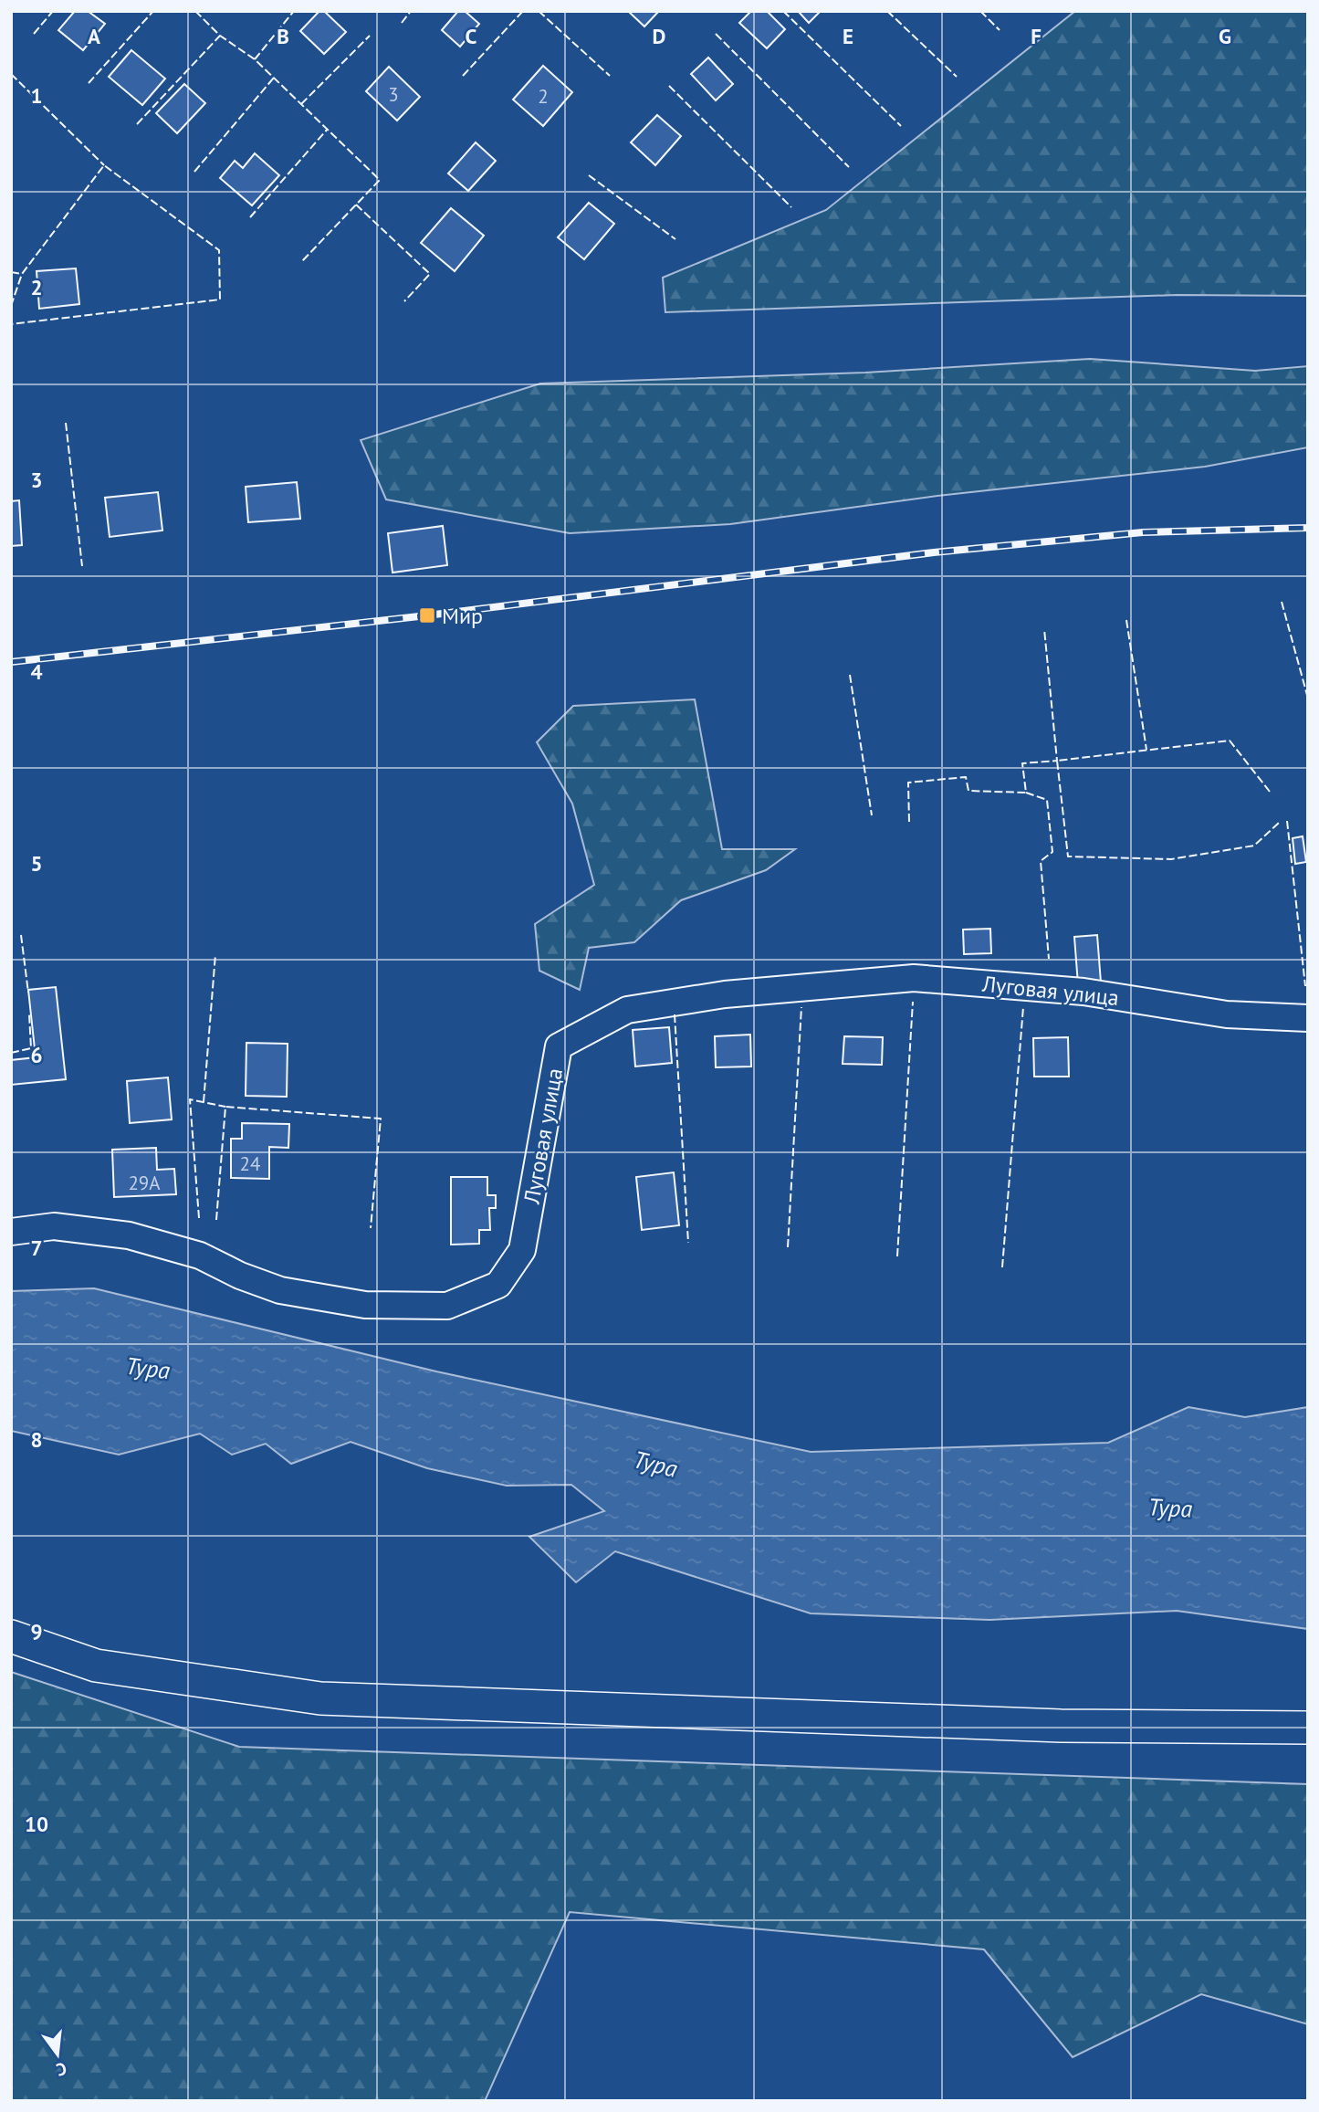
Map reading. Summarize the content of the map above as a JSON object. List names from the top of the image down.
{
  "streets": {
    "street": ["Луговая улица"]
  },
  "water": ["Тура"],
  "places": {
    "transit": ["Мир"]
  },
  "house_numbers": [
    "3",
    "2",
    "24",
    "29А"
  ],
  "north": "bottom",
  "grid": {
    "columns": [
      "A",
      "B",
      "C",
      "D",
      "E",
      "F",
      "G"
    ],
    "rows": [
      "1",
      "2",
      "3",
      "4",
      "5",
      "6",
      "7",
      "8",
      "9",
      "10"
    ]
  }
}
